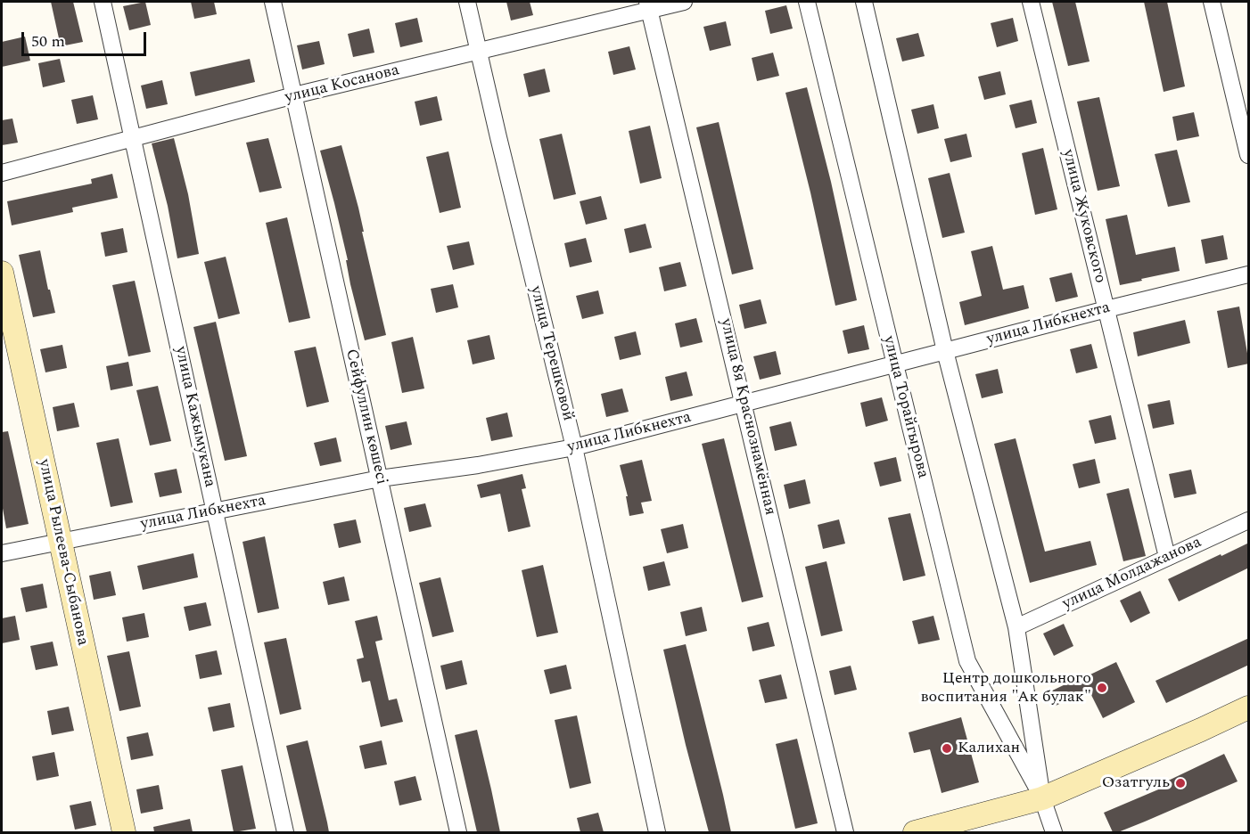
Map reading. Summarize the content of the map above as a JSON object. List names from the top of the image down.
{
  "streets": {
    "street": [
      "улица Косанова",
      "улица Жуковского",
      "улица Либкнехта",
      "улица Терешковой",
      "улица Торайгырова",
      "улица Кажымукана",
      "Сейфуллин көшесі",
      "улица 8я Краснознамённая",
      "улица Рылеева-Сыбанова",
      "улица Молдажанова"
    ]
  },
  "crossings": [
    ["улица Косанова", "улица Терешковой"],
    ["улица Косанова", "улица Кажымукана"],
    ["улица Косанова", "Сейфуллин көшесі"],
    ["улица Косанова", "улица 8я Краснознамённая"],
    ["улица Жуковского", "улица Либкнехта"],
    ["улица Жуковского", "улица Молдажанова"],
    ["улица Либкнехта", "улица Терешковой"],
    ["улица Либкнехта", "улица Торайгырова"],
    ["улица Либкнехта", "улица Кажымукана"],
    ["улица Либкнехта", "Сейфуллин көшесі"],
    ["улица Либкнехта", "улица 8я Краснознамённая"],
    ["улица Либкнехта", "улица Рылеева-Сыбанова"],
    ["улица Торайгырова", "улица Молдажанова"]
  ],
  "places": ["Центр дошкольного воспитания \"Ак булак\"", "Калихан", "Oзатгуль"],
  "scale_bar": "50 m"
}
